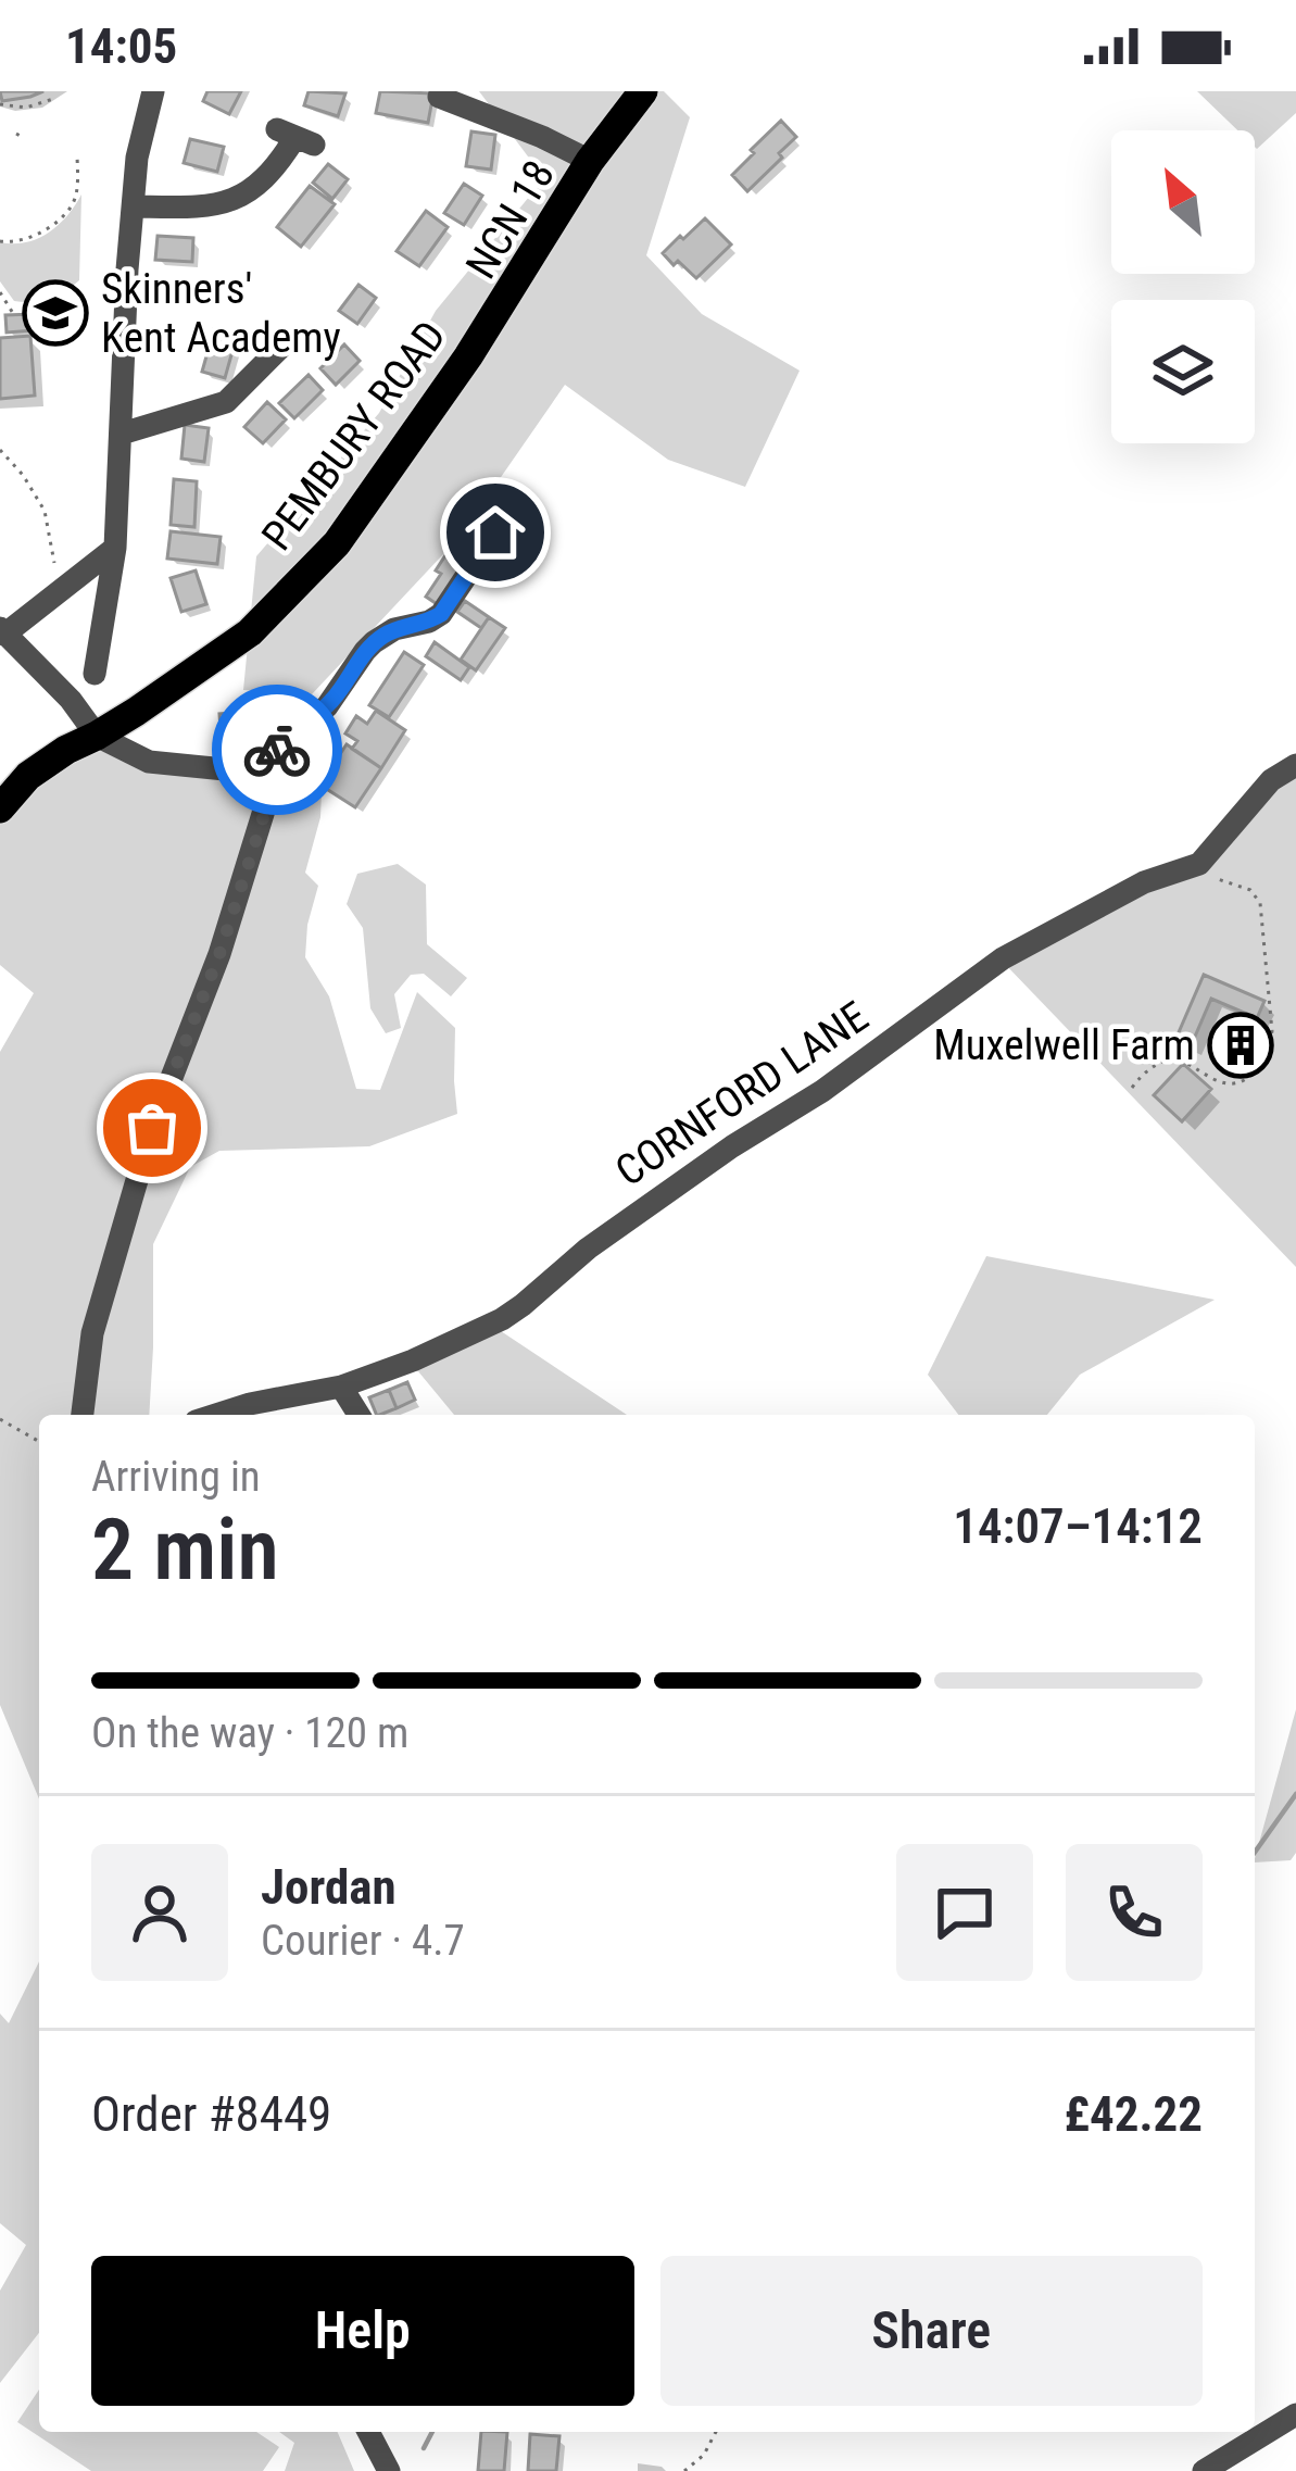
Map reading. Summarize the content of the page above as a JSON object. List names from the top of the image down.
{
  "streets": {
    "main road": ["PEMBURY ROAD"],
    "street": ["CORNFORD LANE"]
  },
  "places": {
    "school or university": ["Skinners' Kent Academy"],
    "building": ["Muxelwell Farm"]
  },
  "north": "top left",
  "page": {
    "status": "14:05",
    "heading": ["2 min", "Arriving in", "14:07–14:12"],
    "panel": [
      "Jordan",
      "Courier · 4.7",
      "Order #8449",
      "£42.22"
    ],
    "bar": "On the way · 120 m",
    "buttons": ["Help", "Share"]
  }
}
